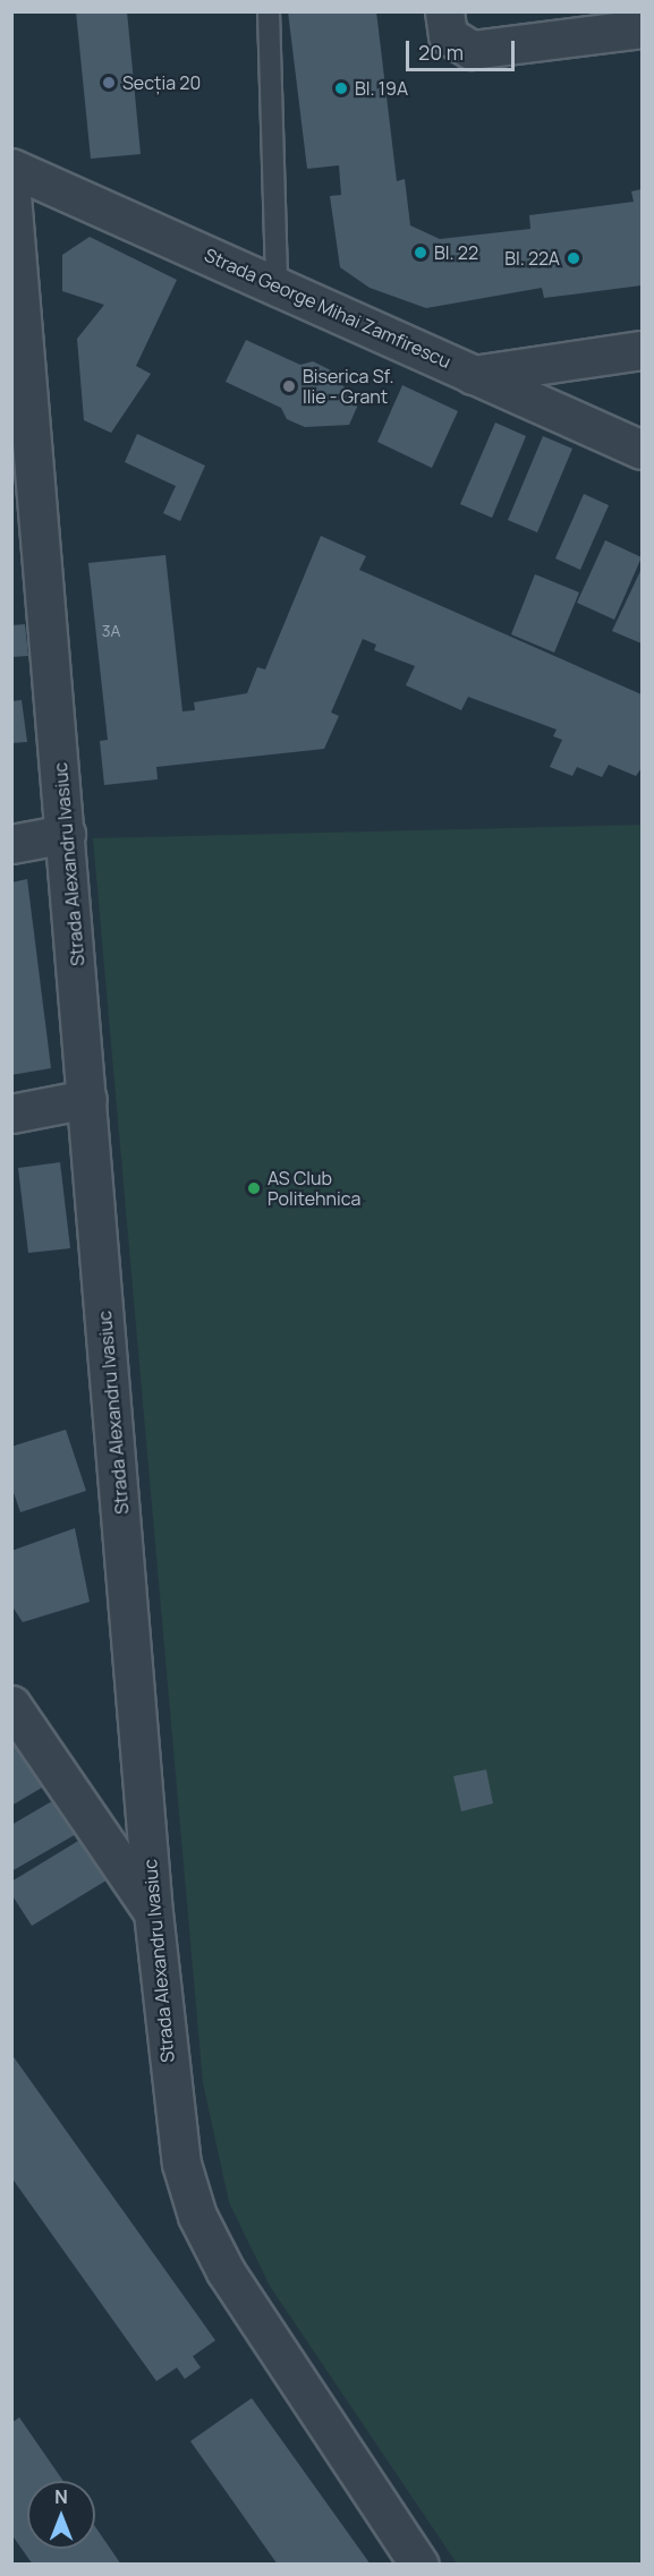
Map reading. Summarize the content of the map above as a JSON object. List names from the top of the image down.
{
  "streets": {
    "street": ["Strada George Mihai Zamfirescu", "Strada Alexandru Ivasiuc"]
  },
  "places": [
    "Secția 20",
    "Bl. 19A",
    "Bl. 22",
    "Bl. 22A",
    "Biserica Sf. Ilie - Grant",
    "AS Club Politehnica"
  ],
  "house_numbers": ["3A"],
  "scale_bar": "20 m",
  "north": "top"
}
